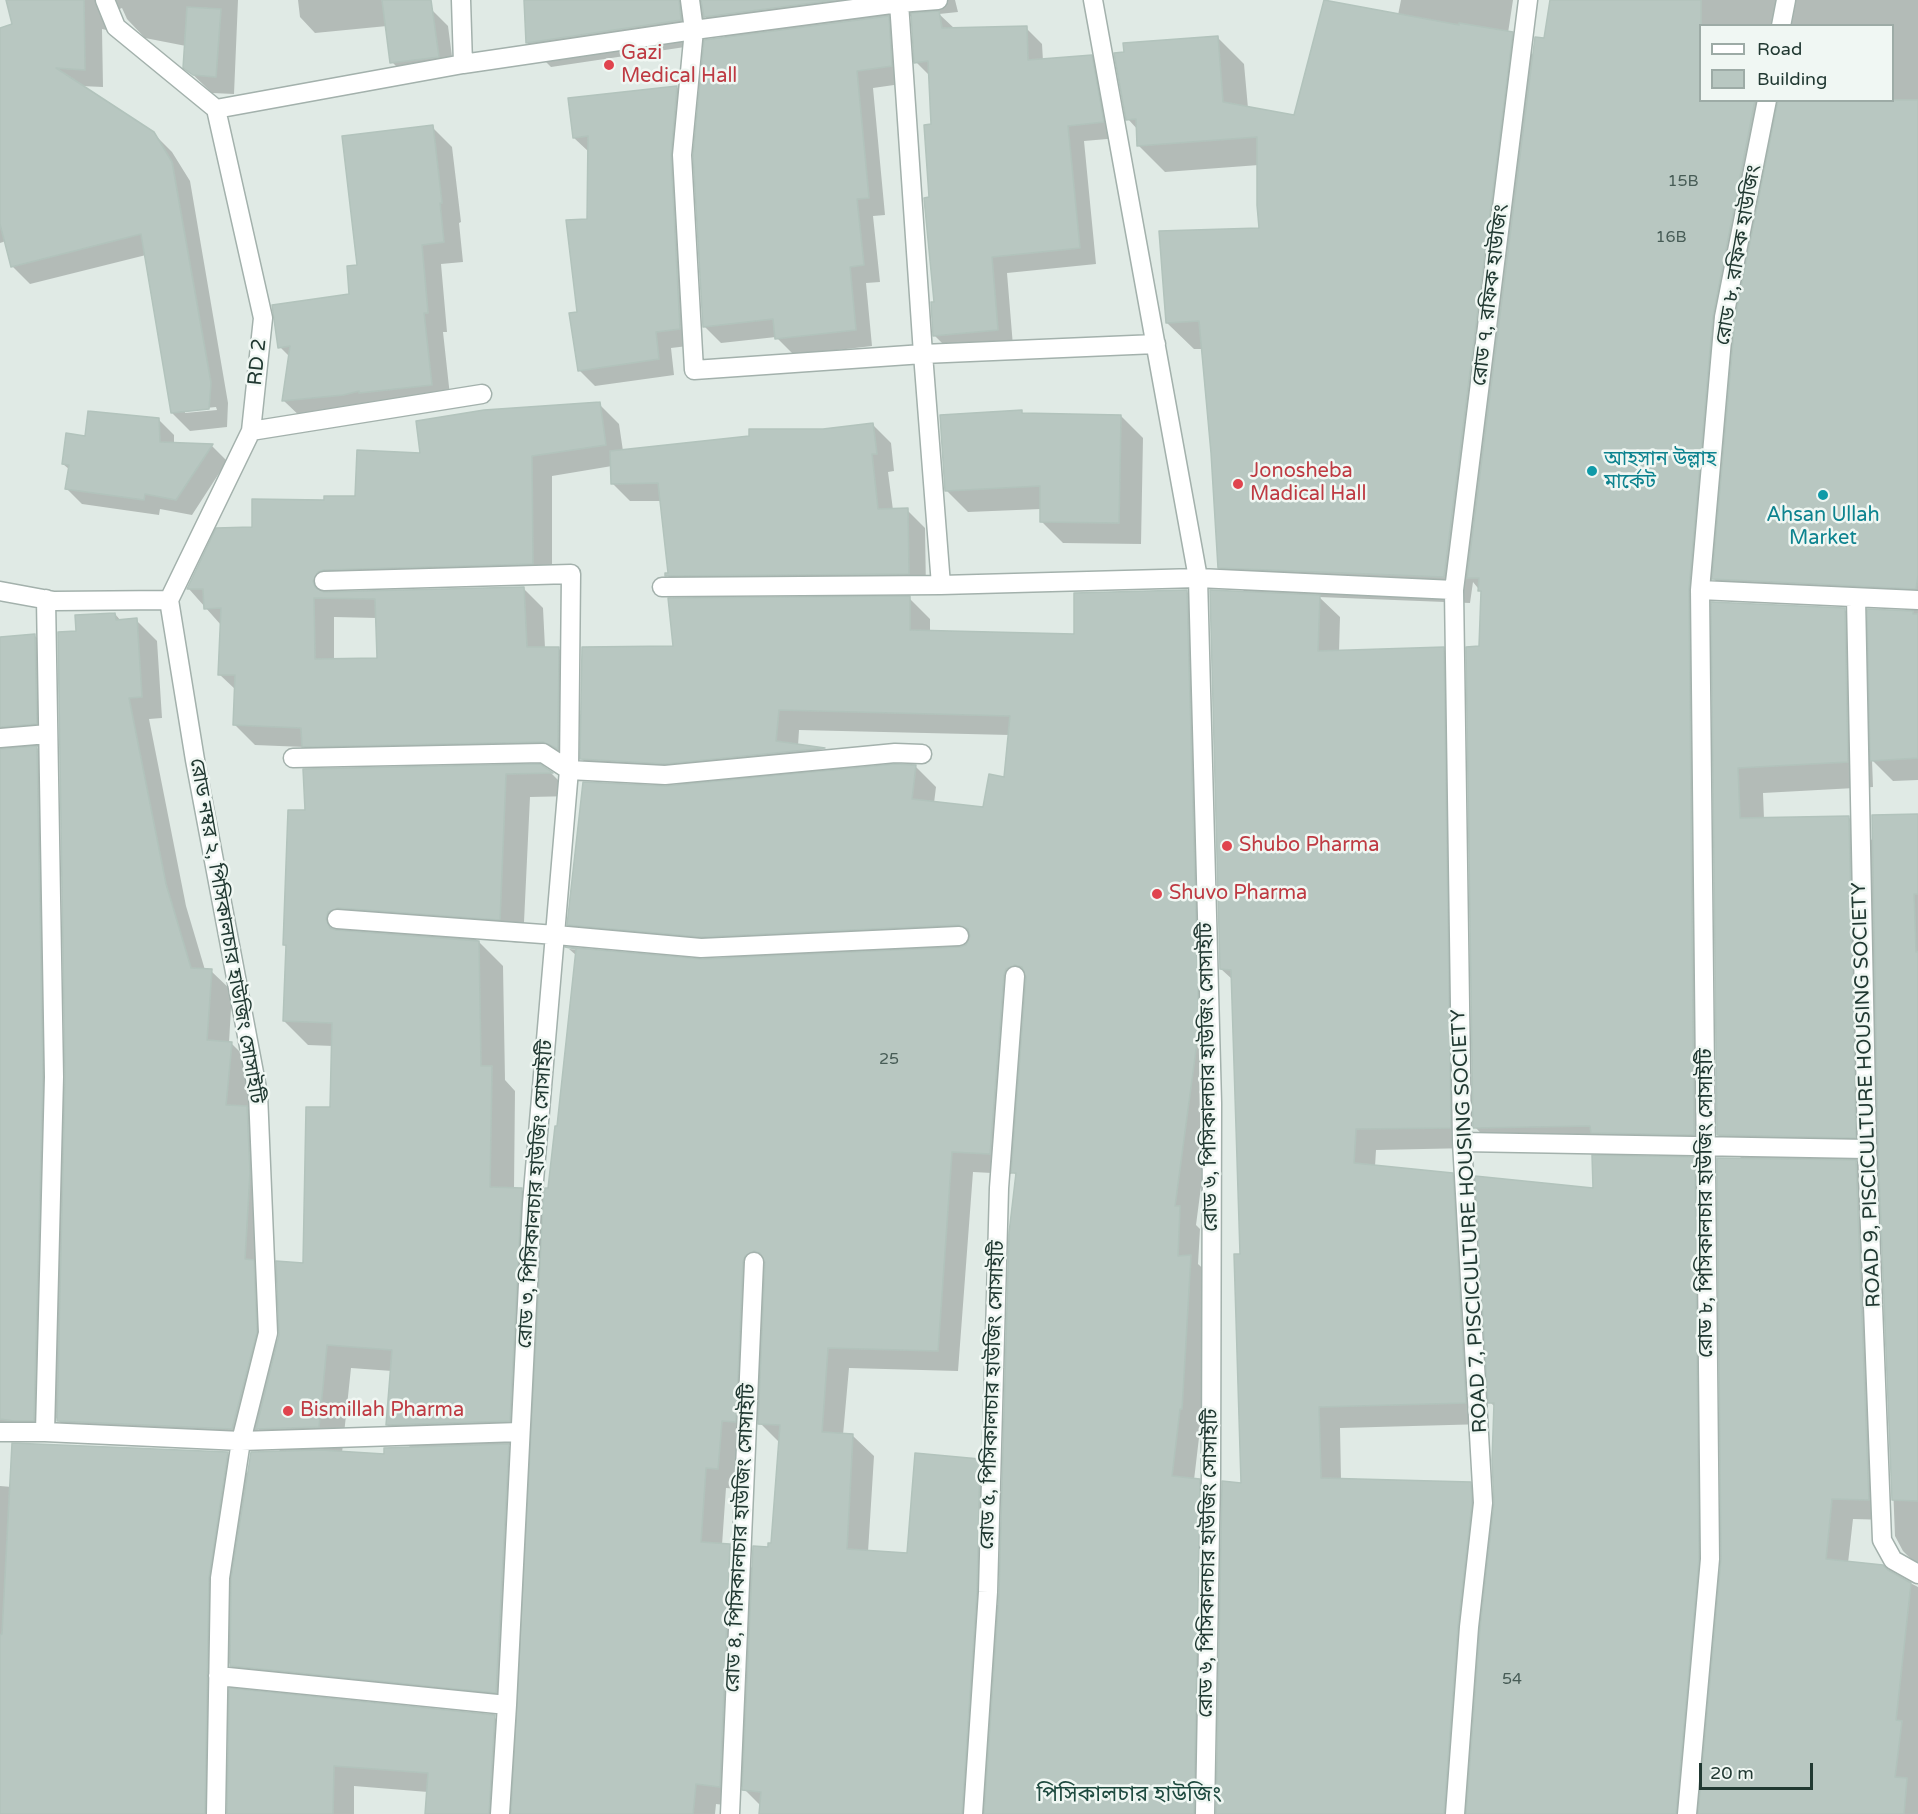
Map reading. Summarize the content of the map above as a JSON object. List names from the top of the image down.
{
  "streets": {
    "street": [
      "রোড ৮, রফিক হাউজিং",
      "রোড ৭, রফিক হাউজিং",
      "RD 2",
      "রোড নম্বর ২, পিসিকালচার হাউজিং সোসাইটি",
      "রোড ৬, পিসিকালচার হাউজিং সোসাইটি",
      "ROAD 9, PISCICULTURE HOUSING SOCIETY",
      "রোড ৩, পিসিকালচার হাউজিং সোসাইটি",
      "রোড ৮, পিসিকালচার হাউজিং সোসাইটি",
      "ROAD 7, PISCICULTURE HOUSING SOCIETY",
      "রোড ৫, পিসিকালচার হাউজিং সোসাইটি",
      "রোড ৪, পিসিকালচার হাউজিং সোসাইটি"
    ]
  },
  "crossings": [
    ["রোড ৮, রফিক হাউজিং", "রোড ৮, পিসিকালচার হাউজিং সোসাইটি"],
    ["রোড ৭, রফিক হাউজিং", "ROAD 7, PISCICULTURE HOUSING SOCIETY"],
    ["RD 2", "রোড নম্বর ২, পিসিকালচার হাউজিং সোসাইটি"]
  ],
  "districts": ["পিসিকালচার হাউজিং"],
  "places": [
    "Gazi Medical Hall",
    "আহসান উল্লাহ মার্কেট",
    "Jonosheba Madical Hall",
    "Ahsan Ullah Market",
    "Shubo Pharma",
    "Shuvo Pharma",
    "Bismillah Pharma"
  ],
  "house_numbers": [
    "15B",
    "16B",
    "25",
    "54"
  ],
  "legend": ["Road", "Building"],
  "scale_bar": "20 m"
}
